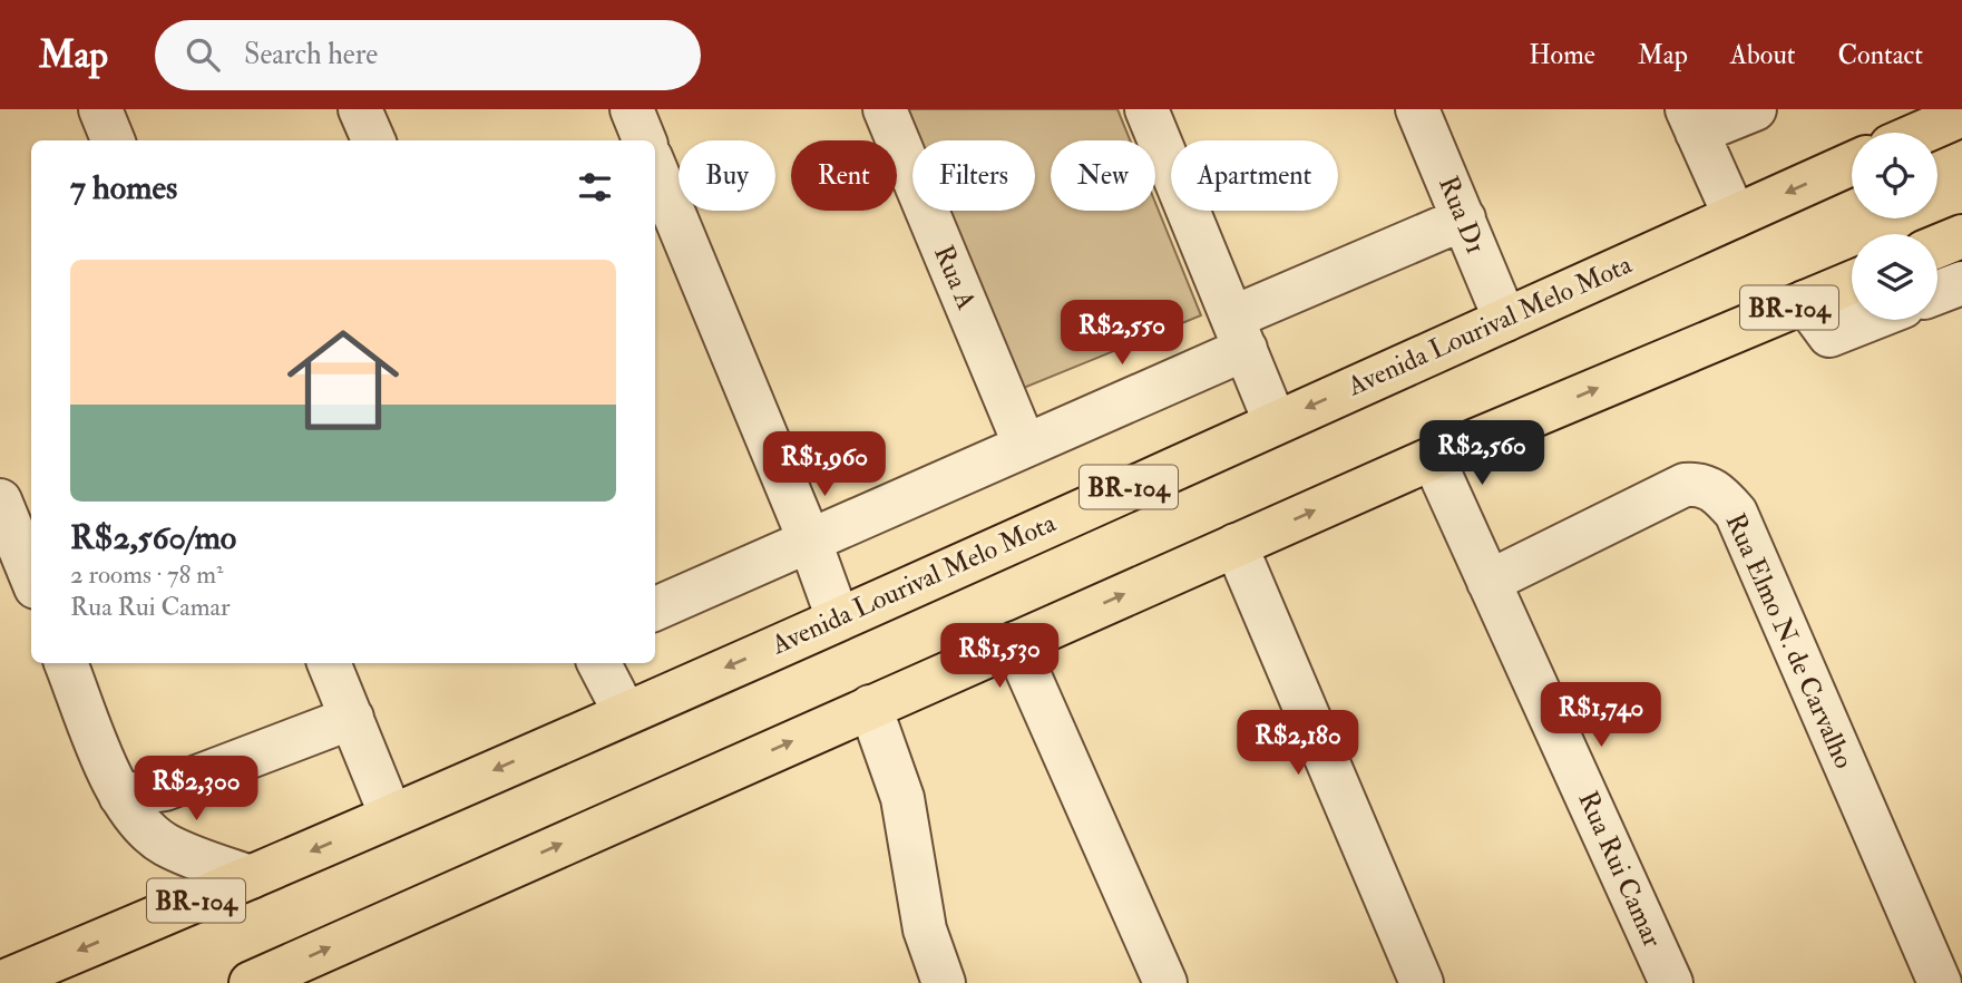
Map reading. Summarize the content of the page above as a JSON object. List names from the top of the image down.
{
  "streets": {
    "highway": ["BR-104", "Avenida Lourival Melo Mota"],
    "street": [
      "Rua D1",
      "Rua A",
      "Rua Elmo N. de Carvalho",
      "Rua Rui Camar"
    ]
  },
  "crossings": [
    ["Rua D1", "Avenida Lourival Melo Mota"],
    ["BR-104", "Rua Rui Camar"],
    ["Rua Elmo N. de Carvalho", "Rua Rui Camar"]
  ],
  "page": {
    "header": "Map",
    "search": "Search here",
    "nav": [
      "Home",
      "Map",
      "About",
      "Contact"
    ],
    "chip": [
      "Buy",
      "Rent",
      "Filters",
      "New",
      "Apartment"
    ],
    "heading": "7 homes",
    "list": [
      {
        "name": "R$2,560/mo",
        "note": "2 rooms · 78 m² · Rua Rui Camar"
      }
    ],
    "price": [
      "R$2,550",
      "R$2,560",
      "R$1,960",
      "R$1,530",
      "R$1,740",
      "R$2,180",
      "R$2,300"
    ]
  }
}
